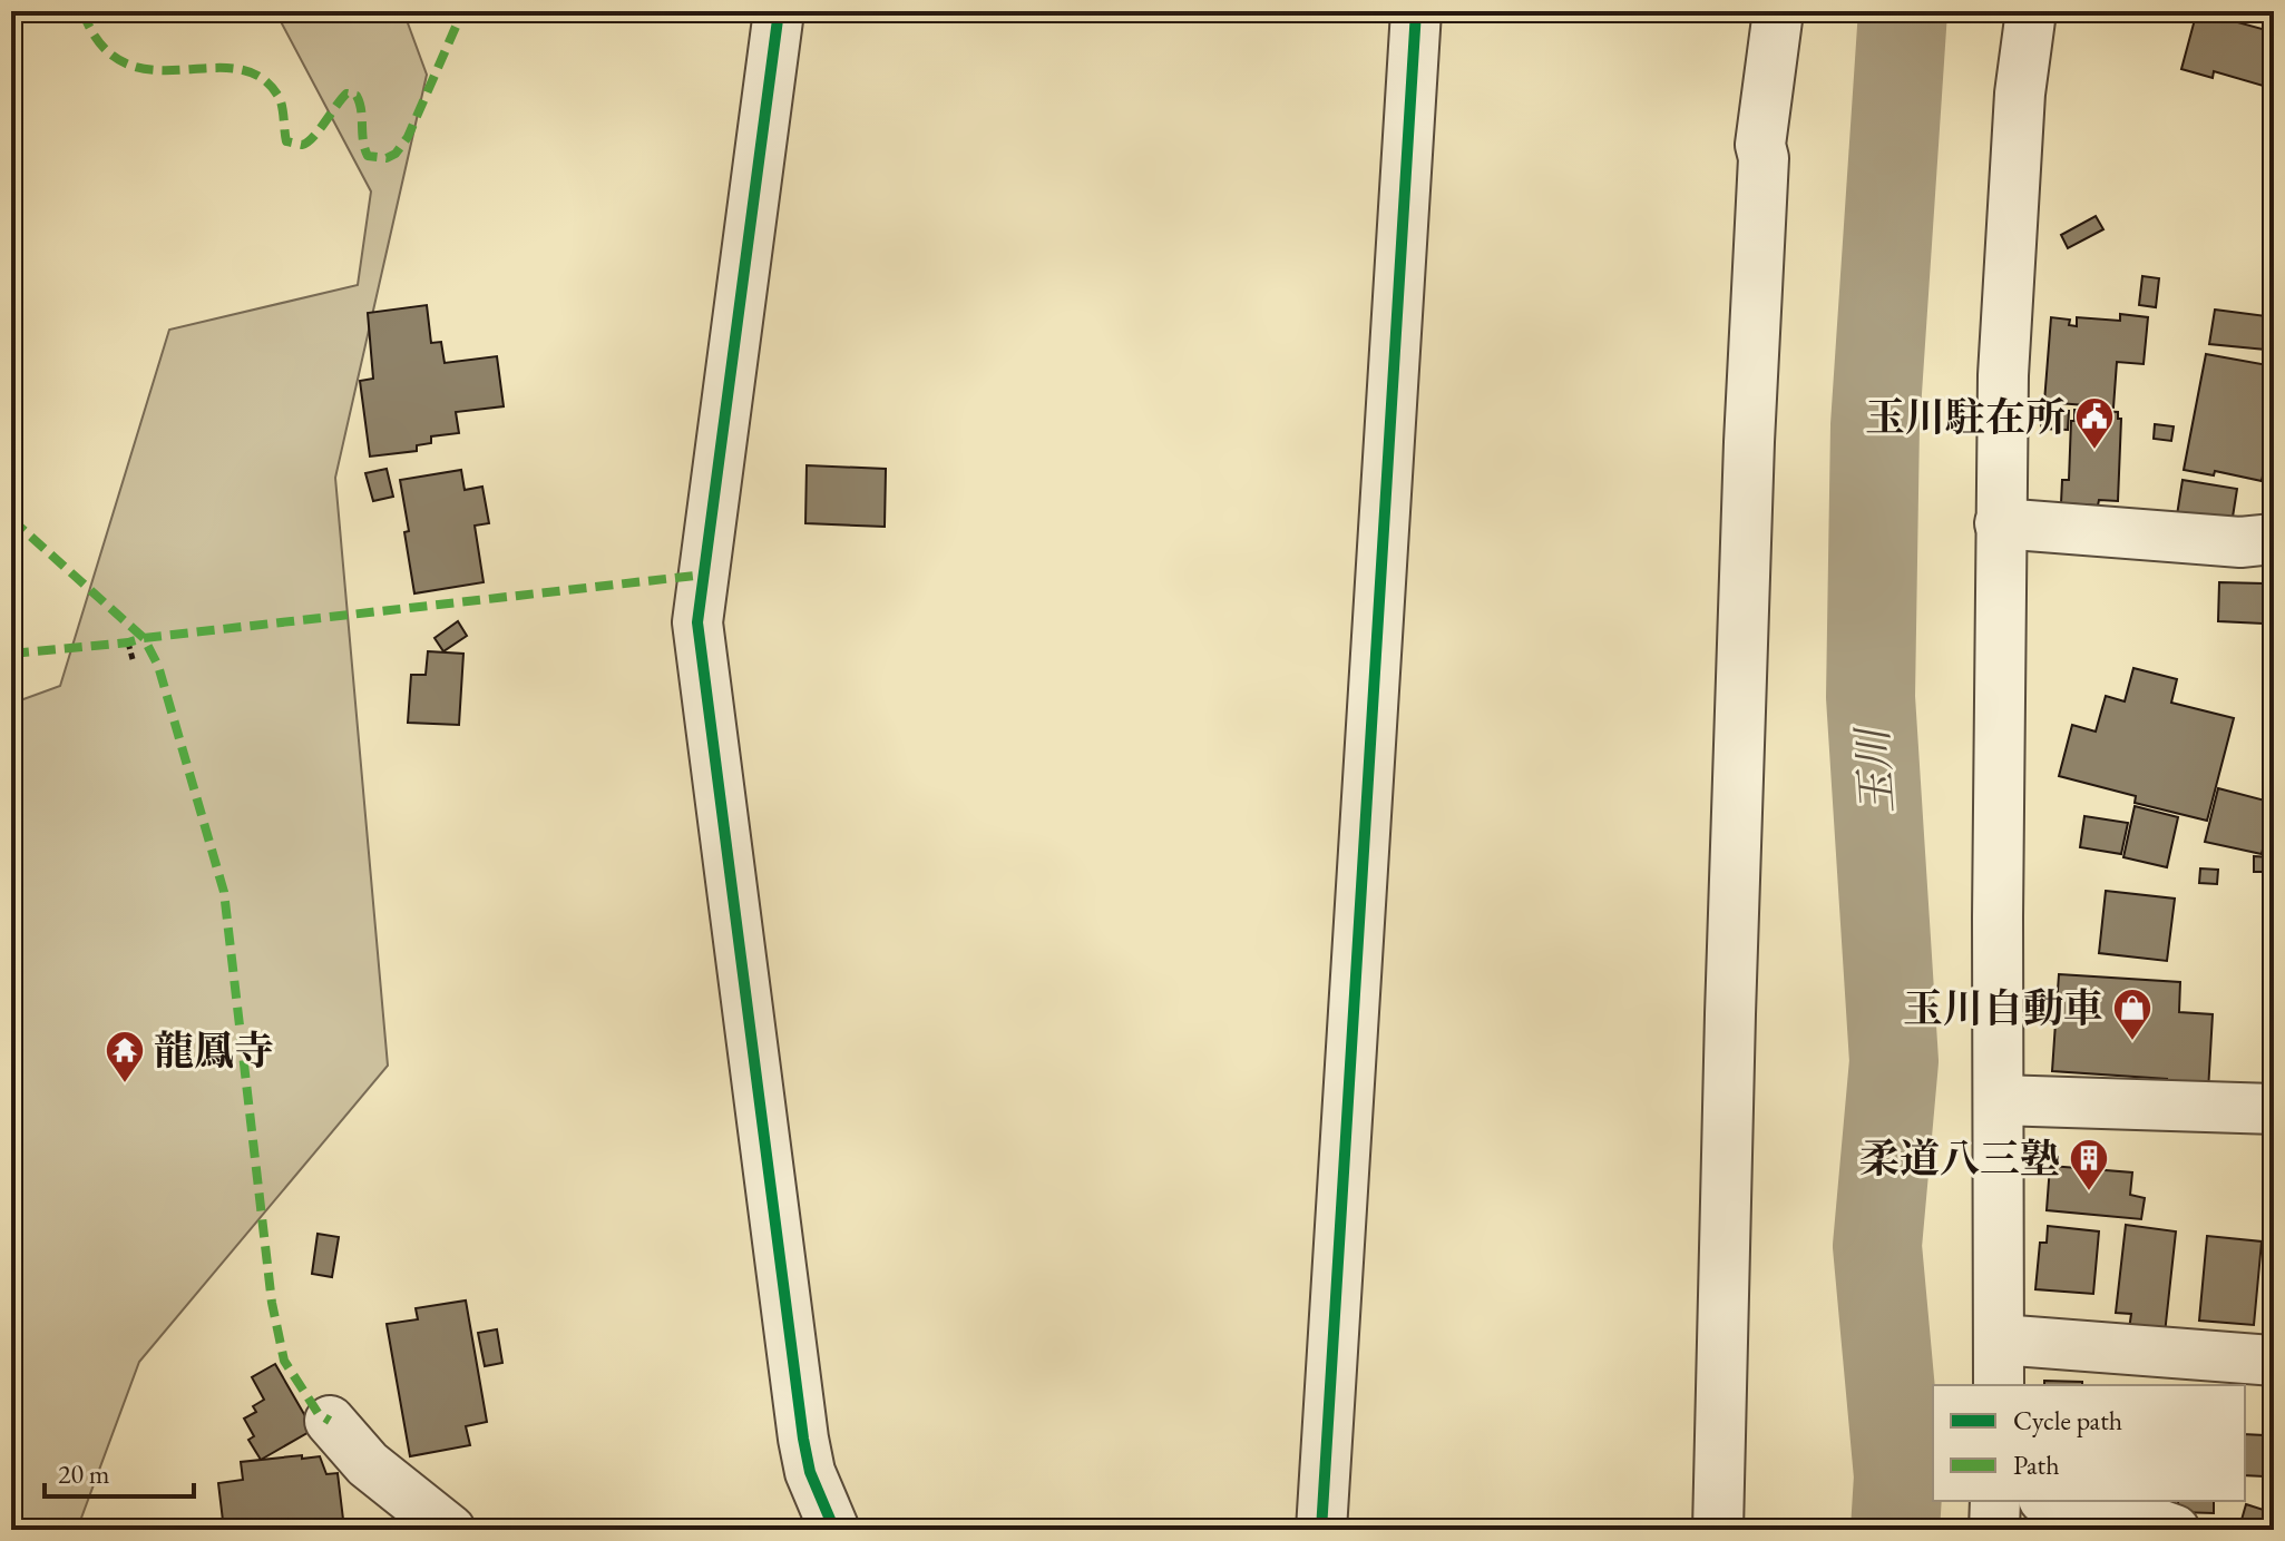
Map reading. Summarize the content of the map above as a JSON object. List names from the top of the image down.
{
  "water": ["玉川"],
  "places": {
    "public building": ["玉川駐在所"],
    "shop": ["玉川自動車"],
    "temple": ["龍鳳寺"],
    "building": ["柔道八三塾"]
  },
  "legend": ["Cycle path", "Path"],
  "scale_bar": "20 m"
}
